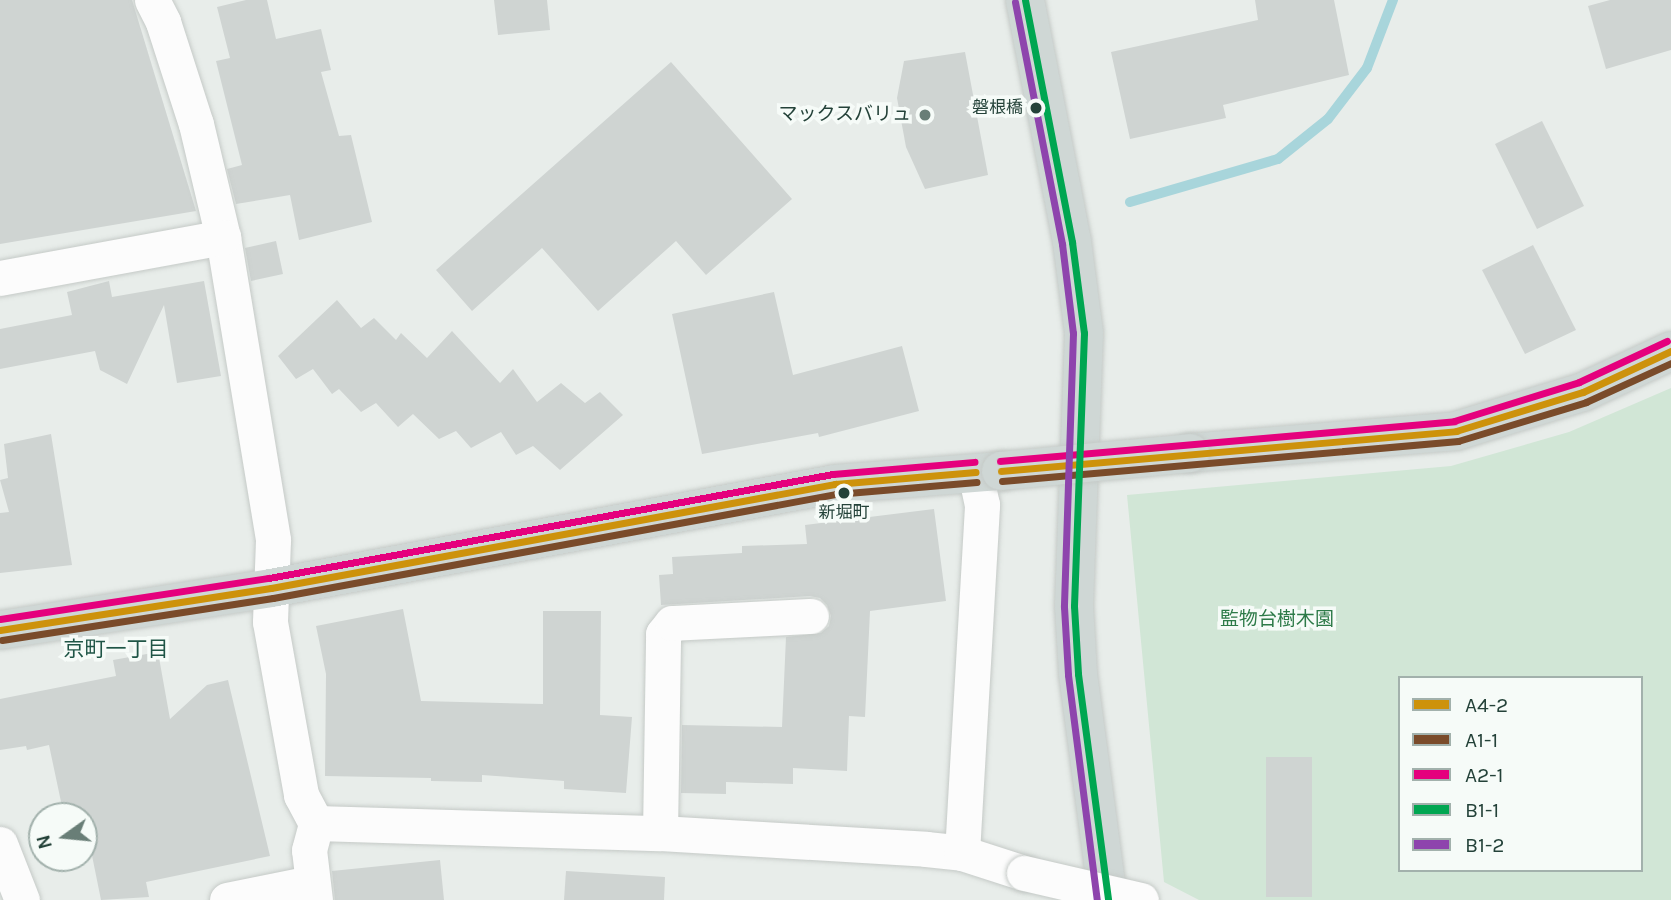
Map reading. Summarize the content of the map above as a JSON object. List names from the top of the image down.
{
  "districts": ["京町一丁目"],
  "parks": ["監物台樹木園"],
  "places": ["磐根橋", "マックスバリュ", "新堀町"],
  "lines": [
    "transit line B1-1",
    "transit line B1-2",
    "transit line A2-1",
    "transit line A4-2",
    "transit line A1-1"
  ],
  "legend": [
    "A4-2",
    "A1-1",
    "A2-1",
    "B1-1",
    "B1-2"
  ],
  "north": "left"
}
